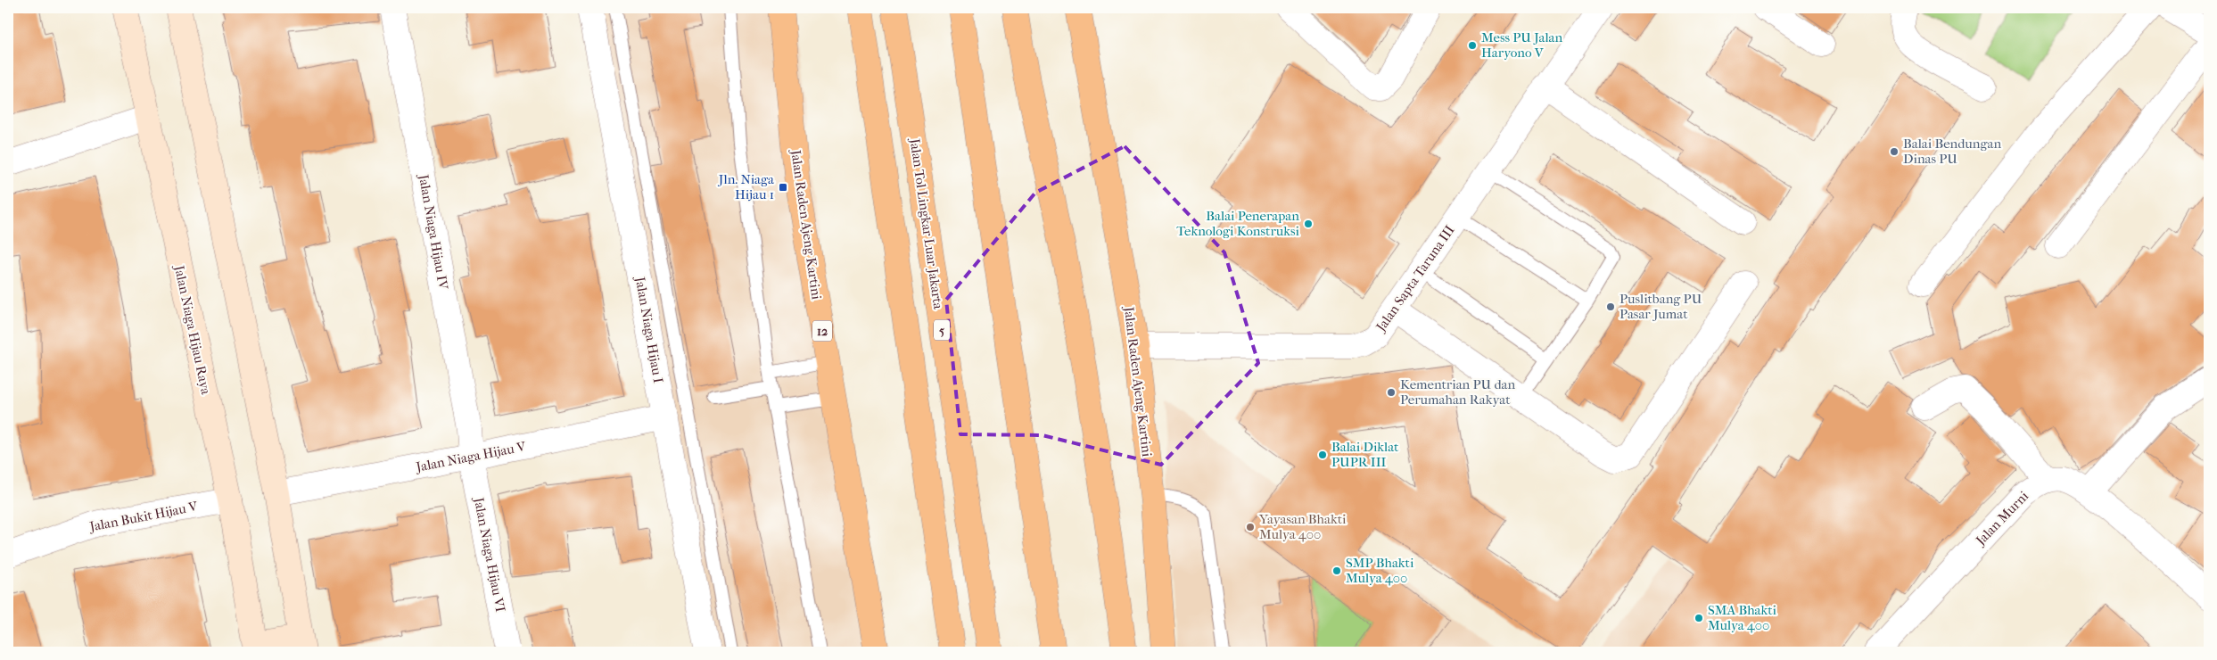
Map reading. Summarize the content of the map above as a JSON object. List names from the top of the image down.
{
  "streets": {
    "highway": [
      "Jalan Tol Lingkar Luar Jakarta",
      "Jalan Raden Ajeng Kartini",
      "5",
      "12"
    ],
    "street": [
      "Jalan Niaga Hijau IV",
      "Jalan Sapta Taruna III",
      "Jalan Niaga Hijau Raya",
      "Jalan Niaga Hijau I",
      "Jalan Niaga Hijau V",
      "Jalan Bukit Hijau V",
      "Jalan Murni",
      "Jalan Niaga Hijau VI"
    ]
  },
  "crossings": [
    ["Jalan Raden Ajeng Kartini", "Jalan Sapta Taruna III"],
    ["Jalan Niaga Hijau IV", "Jalan Niaga Hijau V"],
    ["Jalan Niaga Hijau IV", "Jalan Niaga Hijau VI"],
    ["Jalan Niaga Hijau Raya", "Jalan Bukit Hijau V"],
    ["Jalan Niaga Hijau I", "Jalan Niaga Hijau V"],
    ["Jalan Niaga Hijau V", "Jalan Niaga Hijau VI"]
  ],
  "places": {
    "other": [
      "Mess PU Jalan Haryono V",
      "Balai Bendungan Dinas PU",
      "Balai Penerapan Teknologi Konstruksi",
      "Puslitbang PU Pasar Jumat",
      "Kementrian PU dan Perumahan Rakyat",
      "Balai Diklat PUPR III",
      "Yayasan Bhakti Mulya 400",
      "SMP Bhakti Mulya 400",
      "SMA Bhakti Mulya 400"
    ],
    "transit": ["Jln. Niaga Hijau 1"]
  }
}
